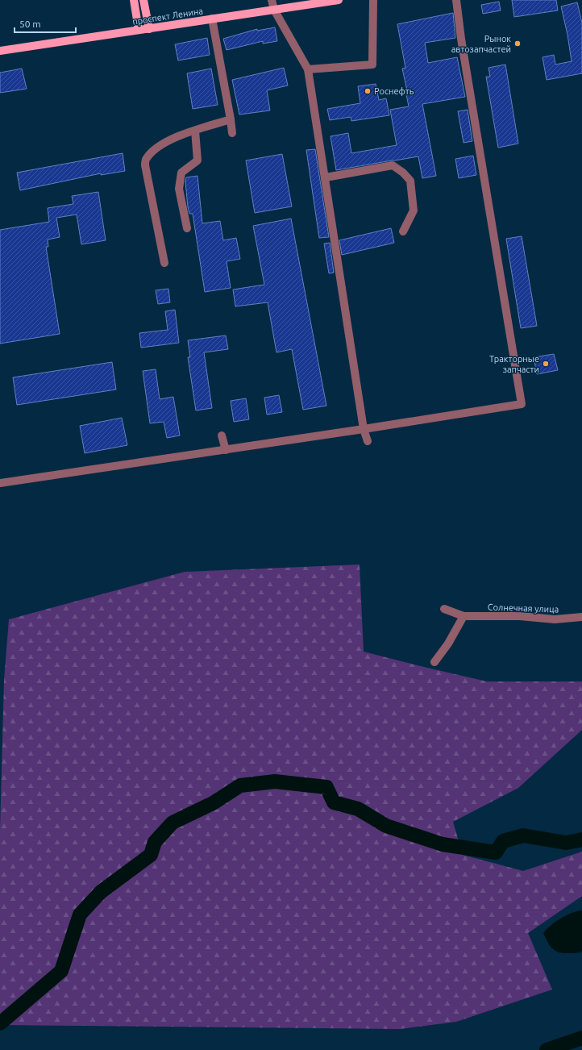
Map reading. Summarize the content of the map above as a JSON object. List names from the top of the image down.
{
  "streets": {
    "main road": ["проспект Ленина"],
    "street": ["Солнечная улица"]
  },
  "places": ["Рынок автозапчастей", "Роснефть", "Тракторные запчасти"],
  "scale_bar": "50 m"
}
